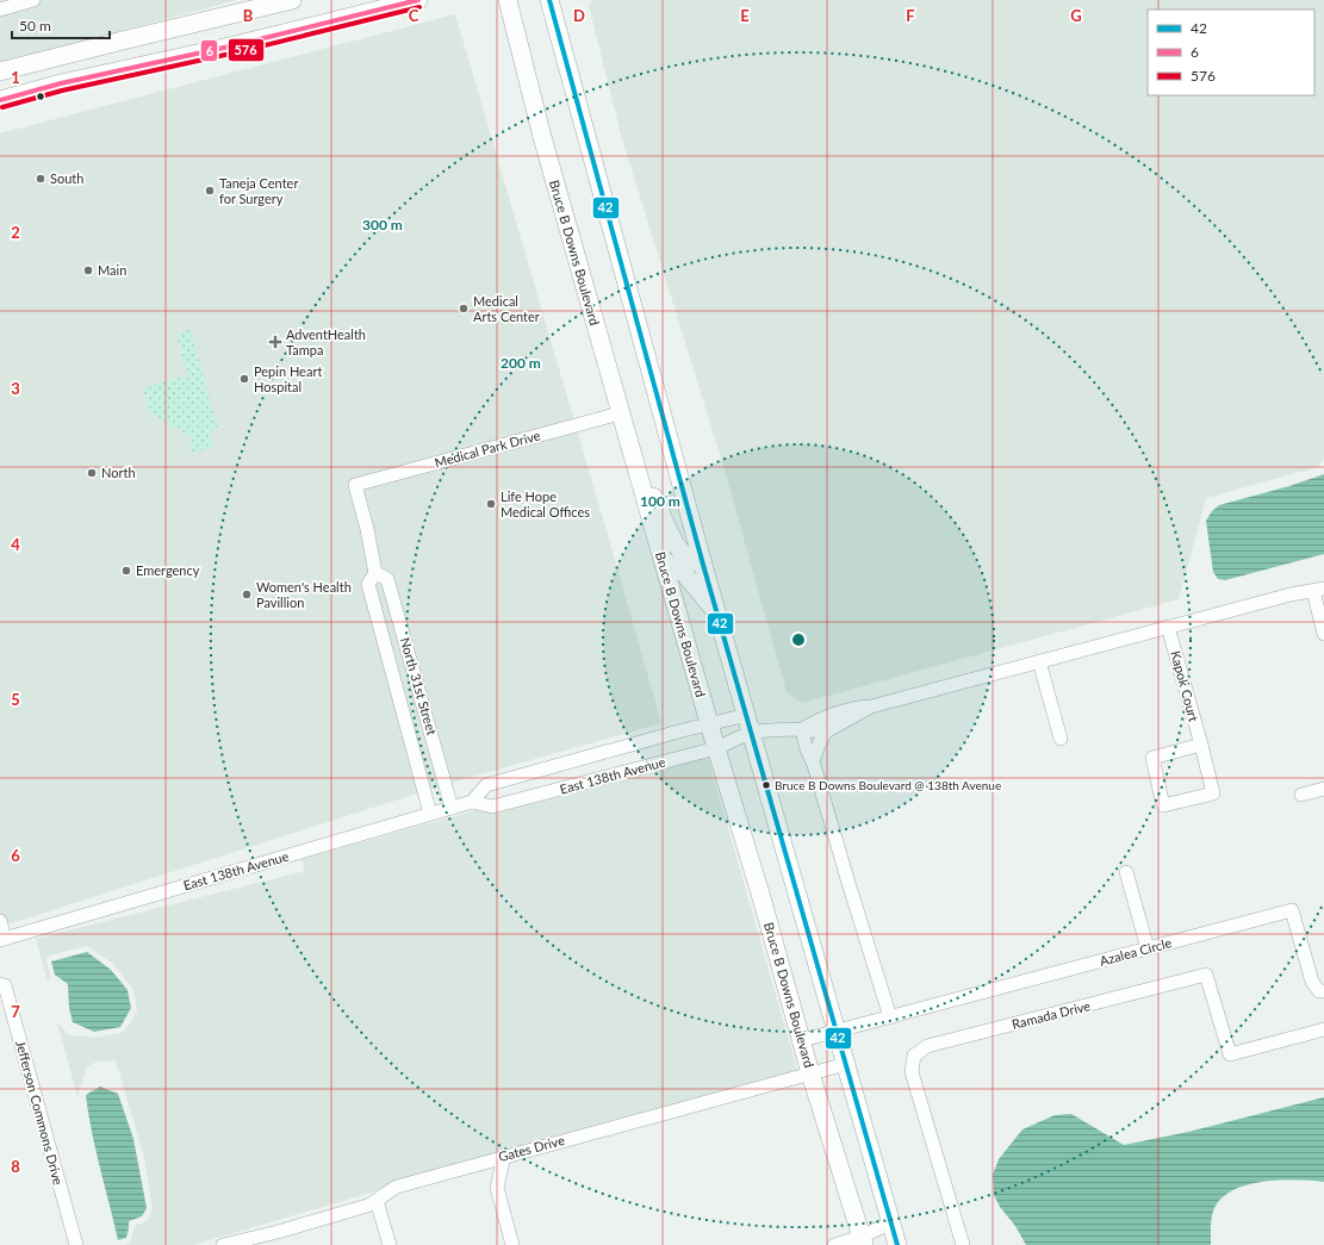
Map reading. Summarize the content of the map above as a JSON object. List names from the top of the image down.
{
  "streets": {
    "main road": ["Bruce B Downs Boulevard"],
    "street": [
      "Medical Park Drive",
      "North 31st Street",
      "Kapok Court",
      "East 138th Avenue",
      "Azalea Circle",
      "Ramada Drive",
      "Jefferson Commons Drive",
      "Gates Drive"
    ]
  },
  "crossings": [
    ["Bruce B Downs Boulevard", "Medical Park Drive"],
    ["Bruce B Downs Boulevard", "East 138th Avenue"],
    ["Bruce B Downs Boulevard", "Azalea Circle"],
    ["Bruce B Downs Boulevard", "Gates Drive"],
    ["Medical Park Drive", "North 31st Street"],
    ["North 31st Street", "East 138th Avenue"]
  ],
  "places": {
    "other": [
      "South",
      "Taneja Center for Surgery",
      "Main",
      "Medical Arts Center",
      "Pepin Heart Hospital",
      "North",
      "Life Hope Medical Offices",
      "Emergency",
      "Women's Health Pavillion",
      "Bruce B Downs Boulevard @ 138th Avenue"
    ],
    "health": ["AdventHealth Tampa"]
  },
  "lines": ["transit line 42", "transit line 6", "transit line 576"],
  "legend": ["42", "6", "576"],
  "scale_bar": "50 m",
  "grid": {
    "columns": [
      "B",
      "C",
      "D",
      "E",
      "F",
      "G"
    ],
    "rows": [
      "1",
      "2",
      "3",
      "4",
      "5",
      "6",
      "7",
      "8"
    ]
  },
  "rings": ["300 m", "200 m", "100 m"]
}
